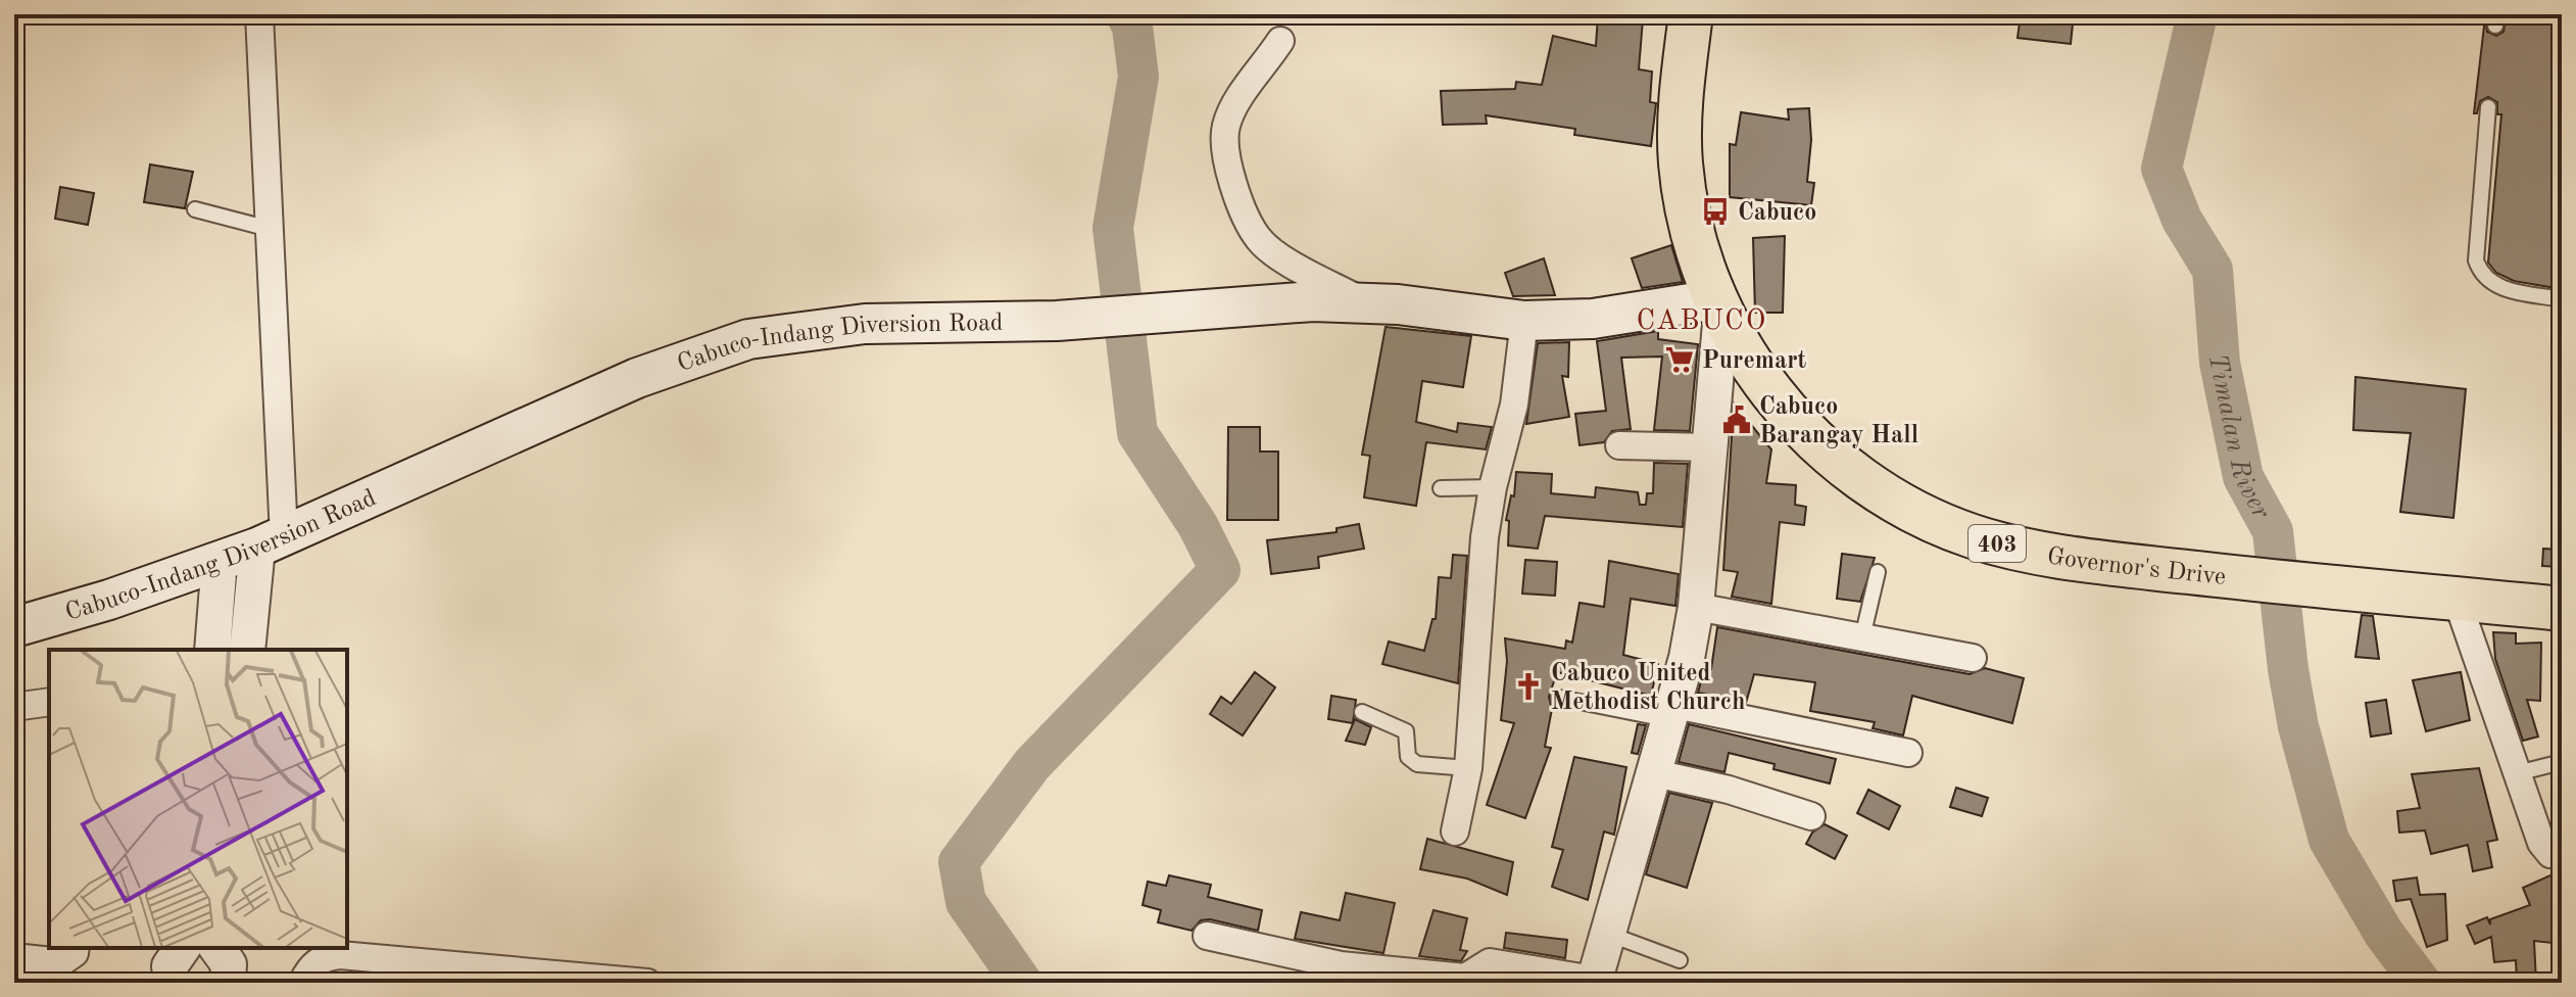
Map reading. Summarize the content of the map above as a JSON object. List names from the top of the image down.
{
  "streets": {
    "main road": ["Cabuco-Indang Diversion Road", "403", "Governor's Drive"]
  },
  "crossings": [
    ["Cabuco-Indang Diversion Road", "Governor's Drive"]
  ],
  "districts": ["CABUCO"],
  "water": ["Timalan River"],
  "places": {
    "bus stop": ["Cabuco"],
    "supermarket": ["Puremart"],
    "public building": ["Cabuco Barangay Hall"],
    "church": ["Cabuco United Methodist Church"]
  }
}
